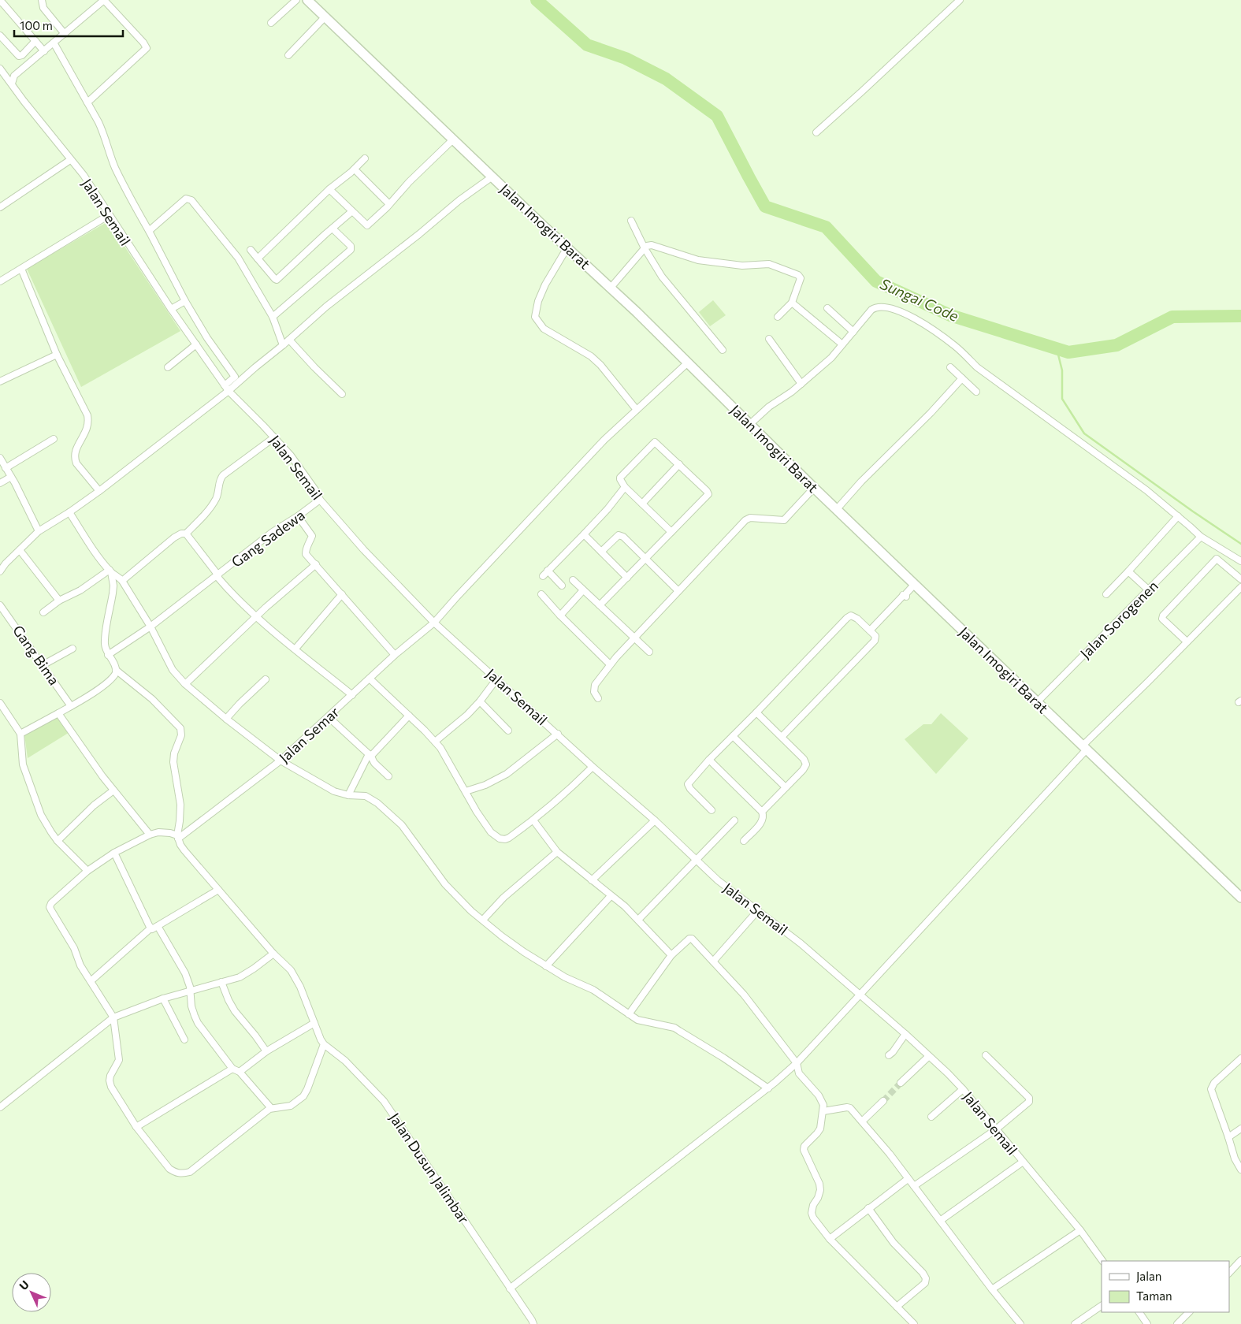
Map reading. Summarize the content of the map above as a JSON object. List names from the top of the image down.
{
  "streets": {
    "main road": ["Jalan Imogiri Barat"],
    "street": [
      "Jalan Semail",
      "Gang Sadewa",
      "Jalan Sorogenen",
      "Gang Bima",
      "Jalan Semar",
      "Jalan Dusun Jalimbar"
    ]
  },
  "crossings": [
    ["Jalan Semail", "Gang Sadewa"],
    ["Jalan Semail", "Jalan Semar"],
    ["Jalan Imogiri Barat", "Jalan Sorogenen"],
    ["Jalan Imogiri Barat", "Jalan Semar"],
    ["Jalan Semar", "Jalan Dusun Jalimbar"]
  ],
  "water": ["Sungai Code"],
  "legend": ["Jalan", "Taman"],
  "scale_bar": "100 m",
  "north": "top left"
}
